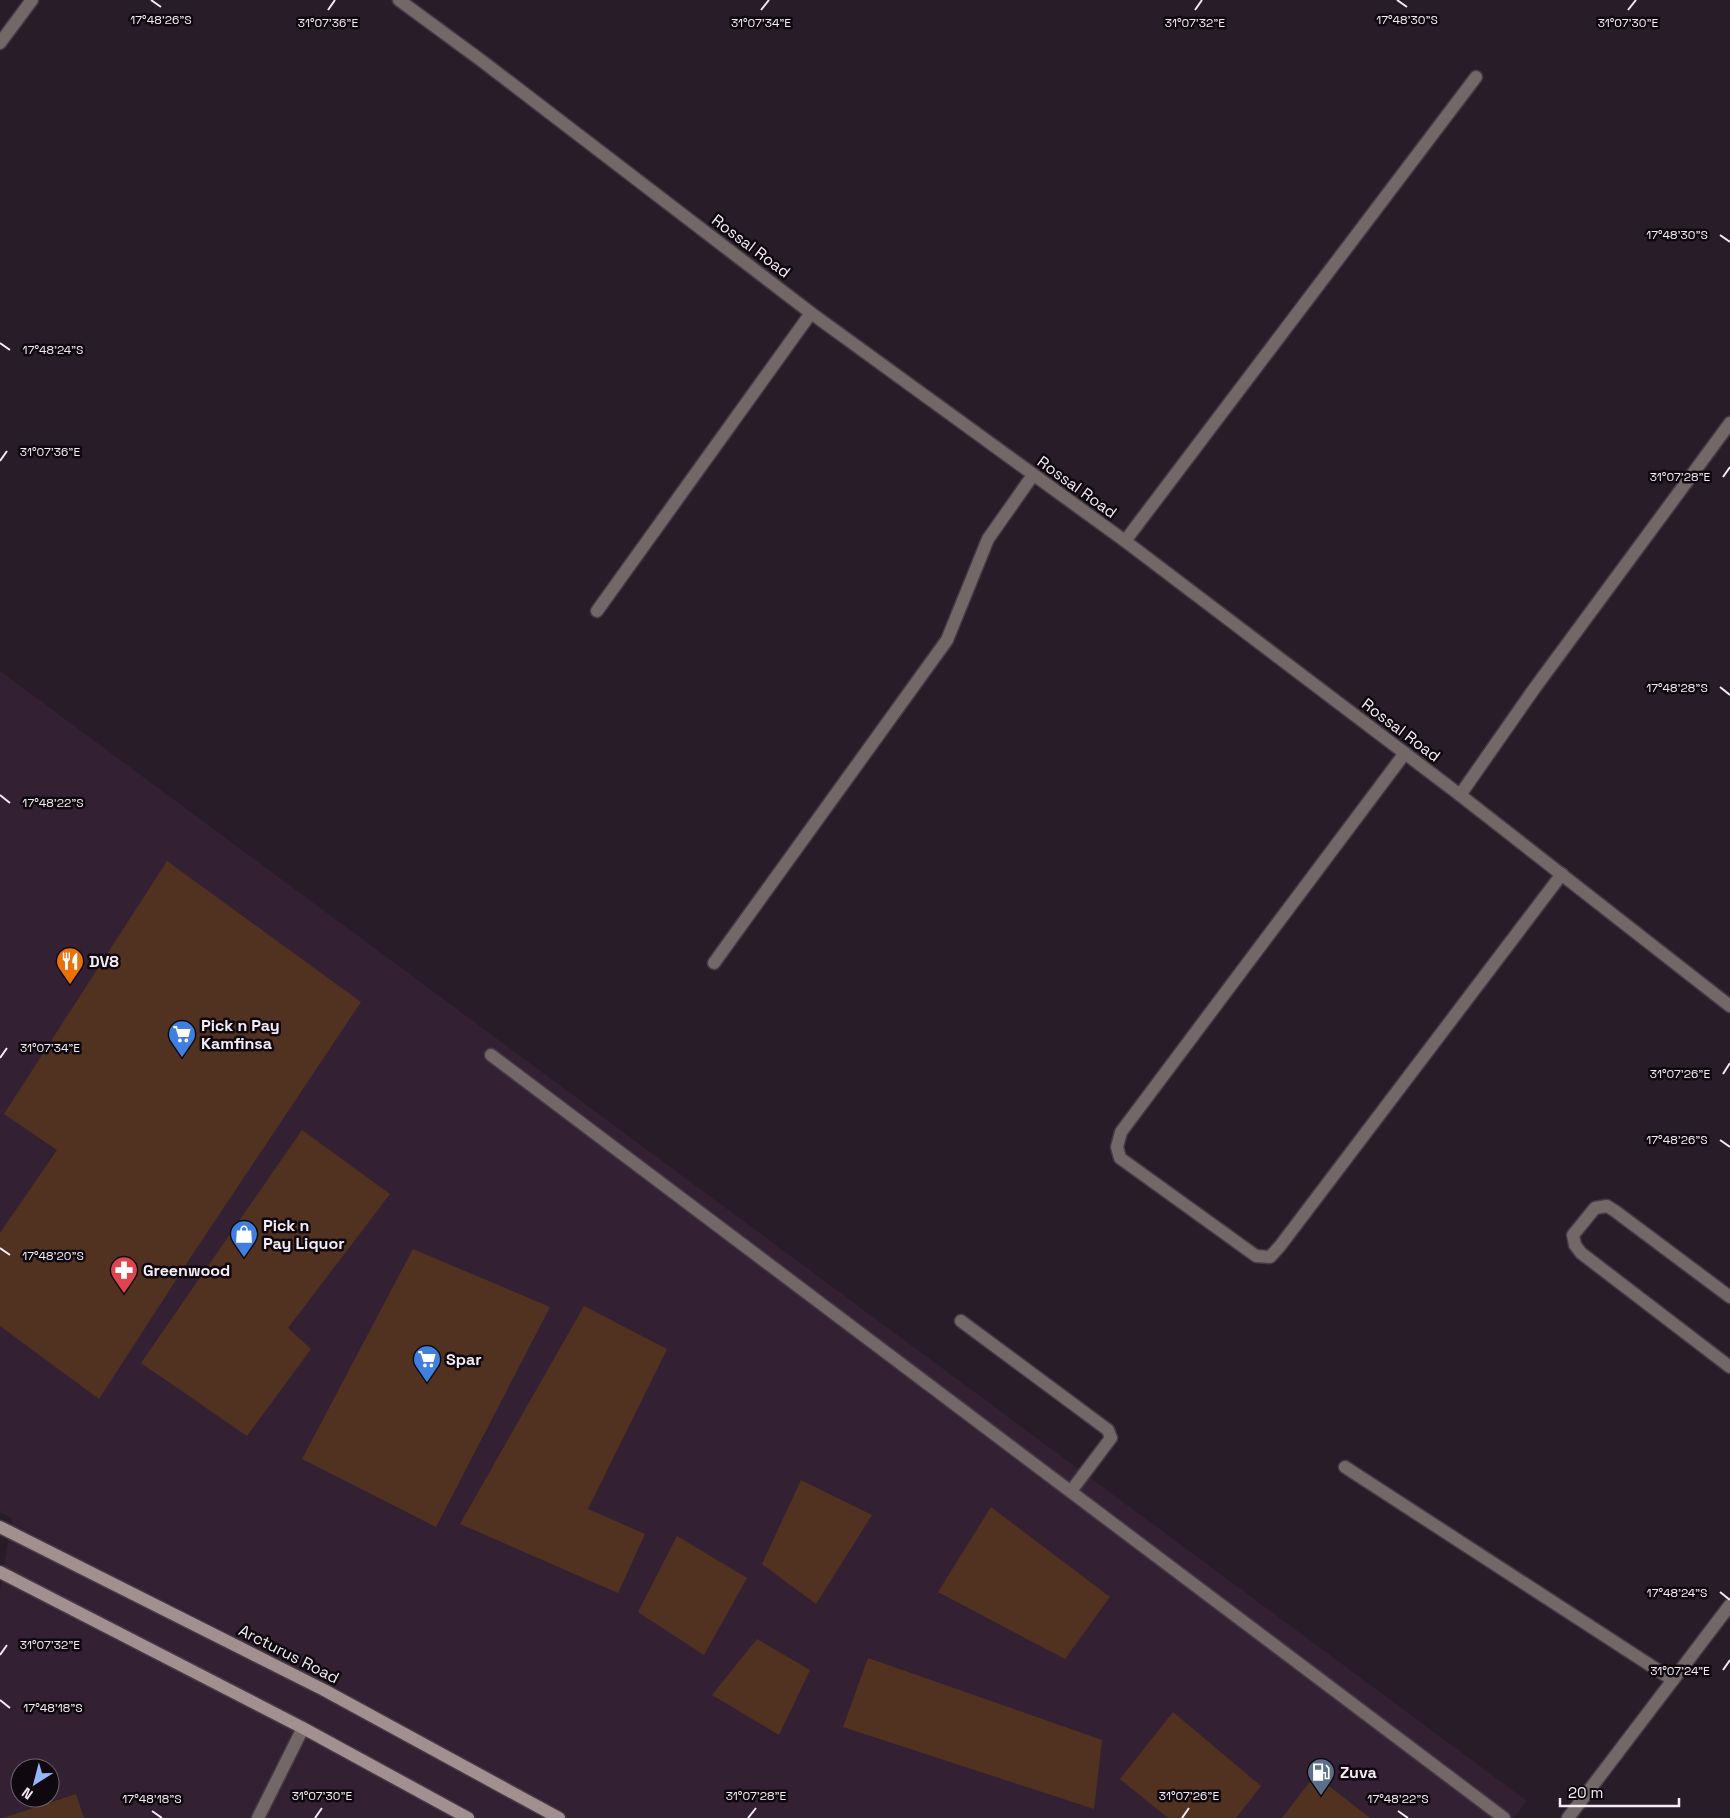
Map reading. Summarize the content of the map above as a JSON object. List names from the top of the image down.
{
  "streets": {
    "main road": ["Arcturus Road"],
    "street": ["Rossal Road"]
  },
  "places": {
    "restaurant": ["DV8"],
    "supermarket": ["Pick n Pay Kamfinsa", "Spar"],
    "shop": ["Pick n Pay Liquor"],
    "pharmacy": ["Greenwood"],
    "fuel station": ["Zuva"]
  },
  "scale_bar": "20 m",
  "north": "bottom left",
  "coordinates": [
    "17°48'30\"S",
    "17°48'26\"S",
    "31°07'34\"E",
    "31°07'32\"E",
    "31°07'36\"E",
    "31°07'30\"E",
    "17°48'24\"S",
    "31°07'28\"E",
    "17°48'28\"S",
    "17°48'22\"S",
    "31°07'26\"E",
    "17°48'20\"S",
    "31°07'24\"E",
    "17°48'18\"S"
  ]
}
